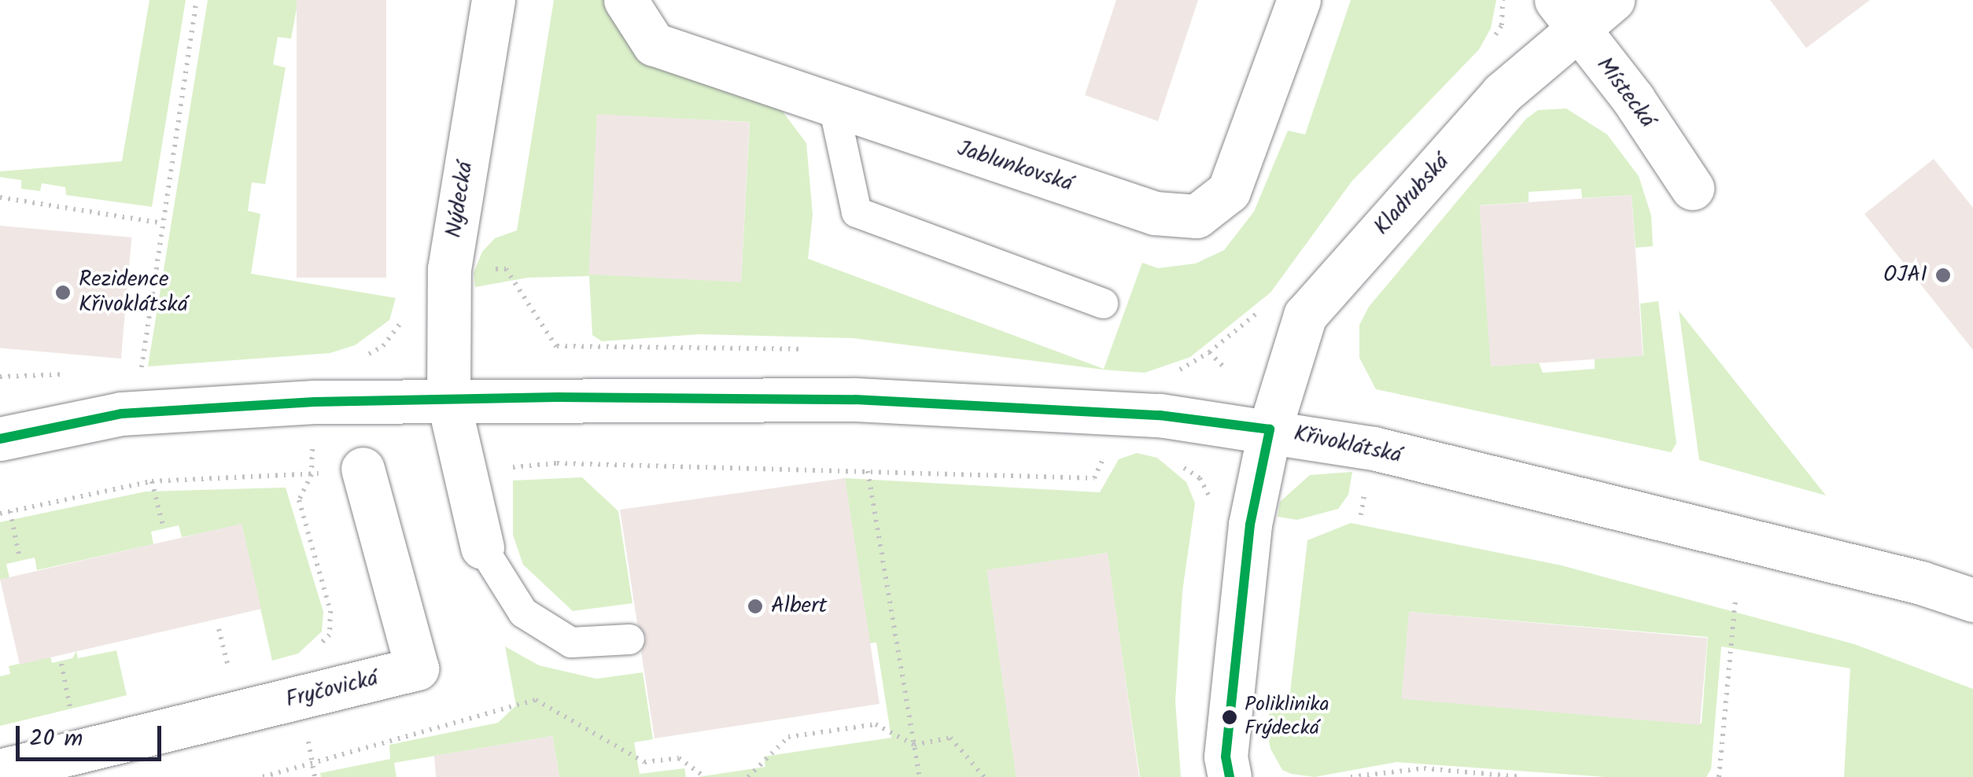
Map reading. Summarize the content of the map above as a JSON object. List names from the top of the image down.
{
  "streets": {
    "street": [
      "Místecká",
      "Jablunkovská",
      "Kladrubská",
      "Nýdecká",
      "Křivoklátská",
      "Fryčovická"
    ]
  },
  "crossings": [
    ["Místecká", "Kladrubská"],
    ["Kladrubská", "Křivoklátská"],
    ["Nýdecká", "Křivoklátská"]
  ],
  "places": [
    "OJAI",
    "Rezidence Křivoklátská",
    "Albert",
    "Poliklinika Frýdecká"
  ],
  "scale_bar": "20 m"
}
